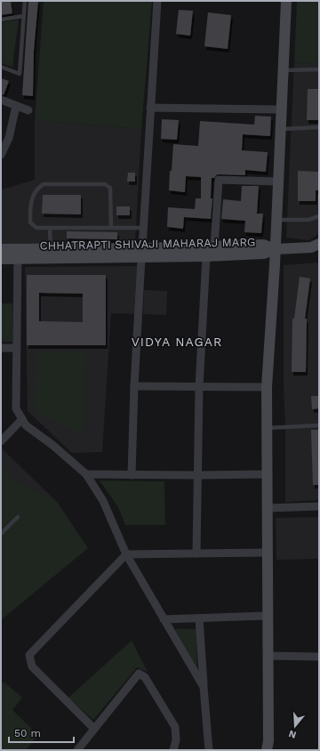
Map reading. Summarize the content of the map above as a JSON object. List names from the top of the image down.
{
  "streets": {
    "street": ["CHHATRAPTI SHIVAJI MAHARAJ MARG"]
  },
  "districts": ["VIDYA NAGAR"],
  "scale_bar": "50 m",
  "north": "bottom"
}
